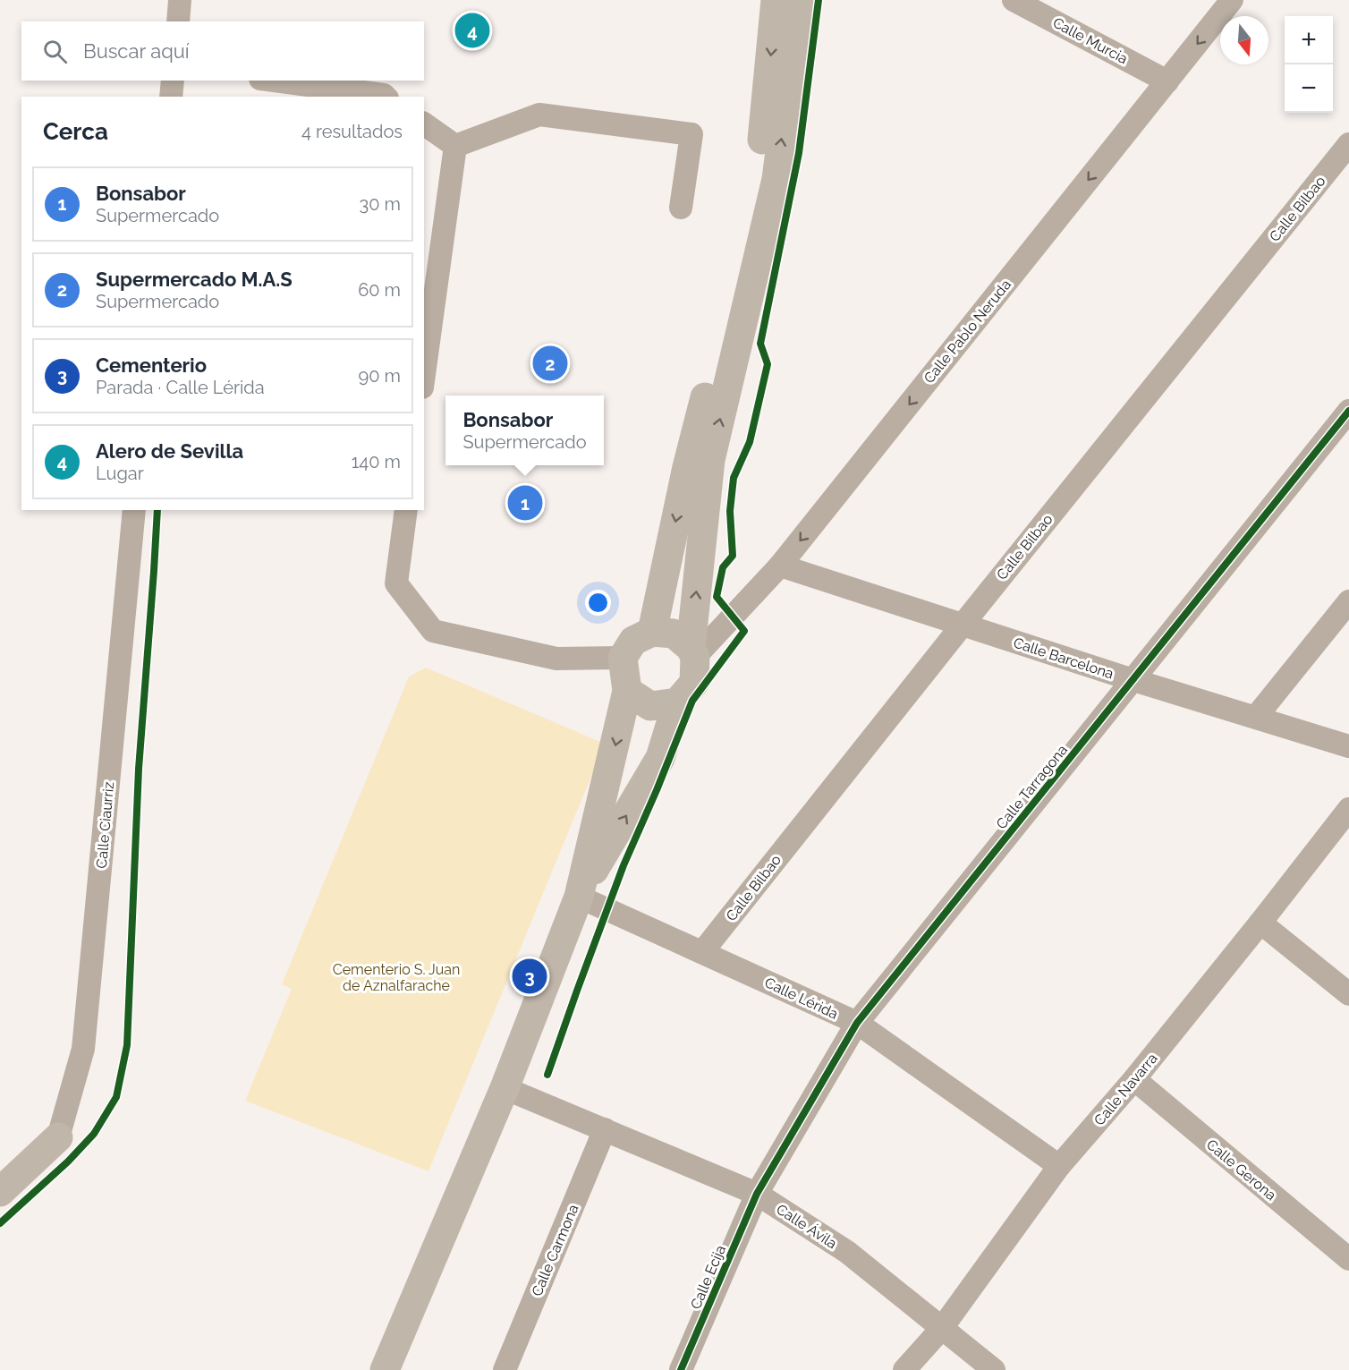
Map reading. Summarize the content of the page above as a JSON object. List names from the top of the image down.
{
  "streets": {
    "street": [
      "Calle Murcia",
      "Calle Bilbao",
      "Calle Pablo Neruda",
      "Calle Barcelona",
      "Calle Tarragona",
      "Calle Ciaurriz",
      "Calle Lérida",
      "Calle Navarra",
      "Calle Gerona",
      "Calle Ávila",
      "Calle Carmona",
      "Calle Ecija"
    ]
  },
  "crossings": [
    ["Calle Murcia", "Calle Pablo Neruda"],
    ["Calle Bilbao", "Calle Barcelona"],
    ["Calle Bilbao", "Calle Lérida"],
    ["Calle Pablo Neruda", "Calle Barcelona"],
    ["Calle Barcelona", "Calle Tarragona"],
    ["Calle Tarragona", "Calle Lérida"],
    ["Calle Tarragona", "Calle Ávila"],
    ["Calle Tarragona", "Calle Ecija"],
    ["Calle Lérida", "Calle Navarra"],
    ["Calle Navarra", "Calle Gerona"],
    ["Calle Navarra", "Calle Ávila"],
    ["Calle Ávila", "Calle Carmona"],
    ["Calle Ávila", "Calle Ecija"]
  ],
  "one_way": ["Calle Pablo Neruda"],
  "parks": ["Cementerio S. Juan de Aznalfarache"],
  "north": "bottom",
  "page": {
    "pins": [
      "4",
      "2",
      "1",
      "3"
    ],
    "map_buttons": ["+", "−"],
    "search": "Buscar aquí",
    "heading": ["Cerca", "4 resultados"],
    "list": [
      {
        "mark": "1",
        "name": "Bonsabor",
        "note": "Supermercado",
        "value": "30 m"
      },
      {
        "mark": "2",
        "name": "Supermercado M.A.S",
        "note": "Supermercado",
        "value": "60 m"
      },
      {
        "mark": "3",
        "name": "Cementerio",
        "note": "Parada · Calle Lérida",
        "value": "90 m"
      },
      {
        "mark": "4",
        "name": "Alero de Sevilla",
        "note": "Lugar",
        "value": "140 m"
      }
    ],
    "popup": ["Bonsabor", "Supermercado"]
  }
}
